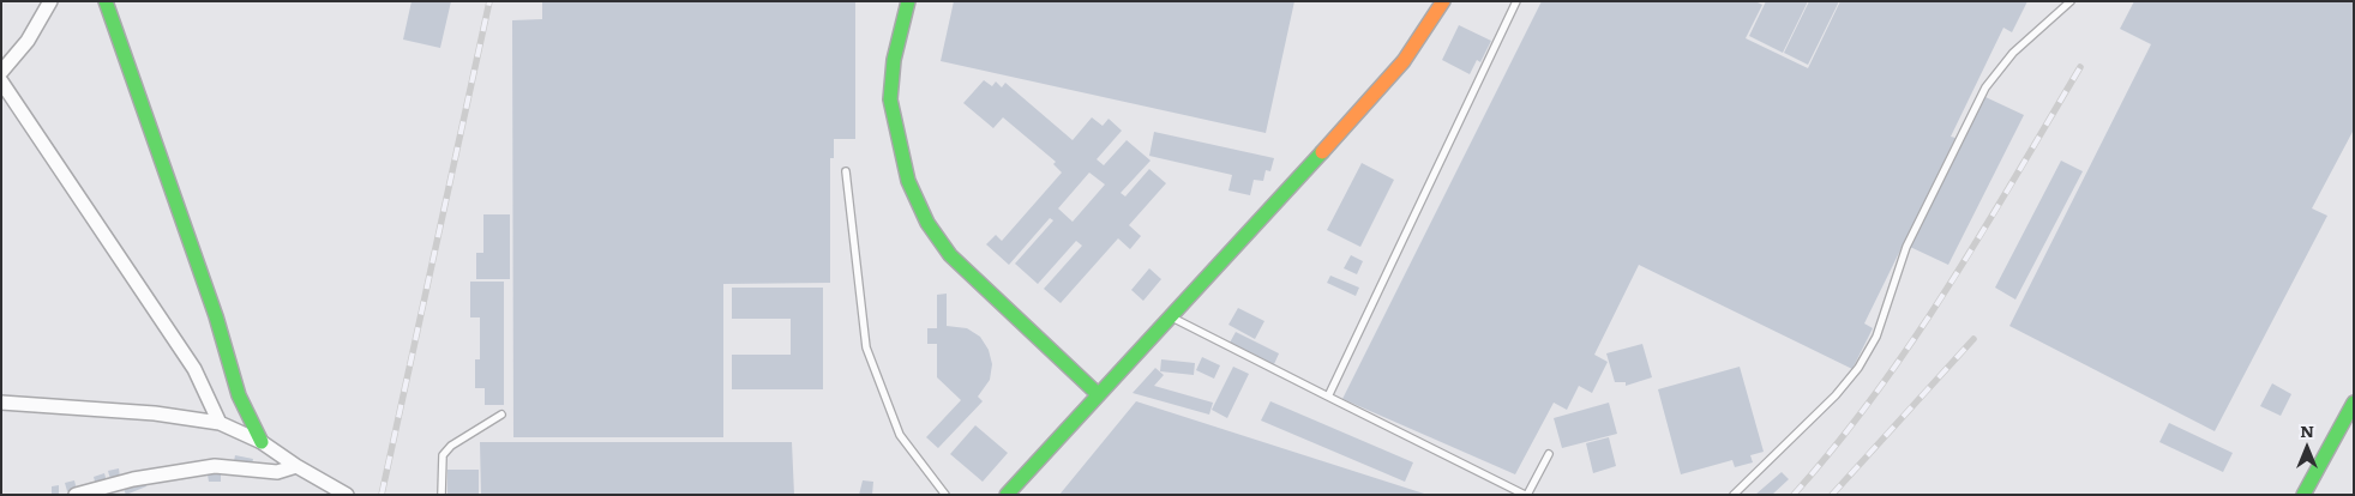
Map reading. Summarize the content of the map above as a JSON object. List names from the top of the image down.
{
  "north": "top"
}
